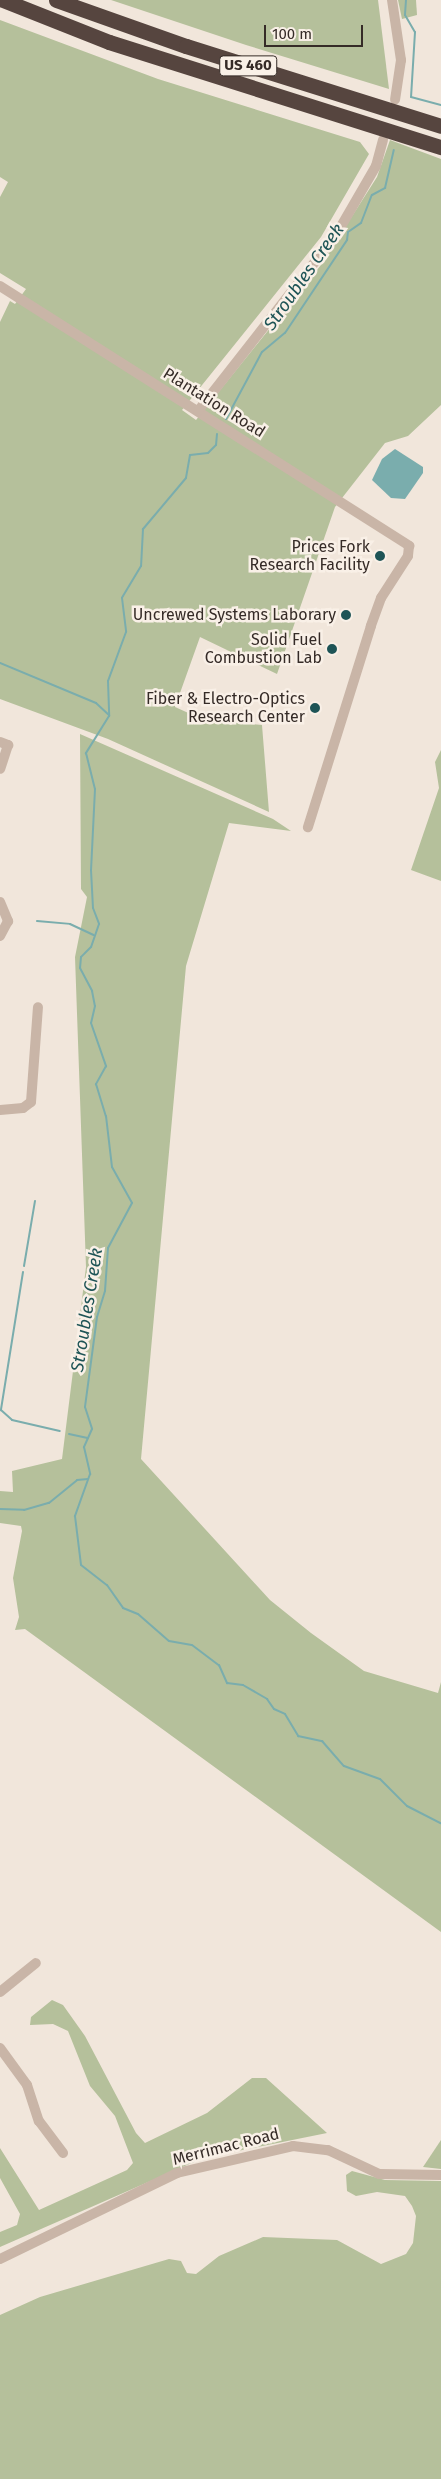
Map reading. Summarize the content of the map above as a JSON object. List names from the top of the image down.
{
  "streets": {
    "highway": ["US 460"],
    "street": ["Plantation Road", "Merrimac Road"]
  },
  "water": ["Stroubles Creek"],
  "places": [
    "Prices Fork Research Facility",
    "Uncrewed Systems Laborary",
    "Solid Fuel Combustion Lab",
    "Fiber & Electro-Optics Research Center"
  ],
  "scale_bar": "100 m"
}
